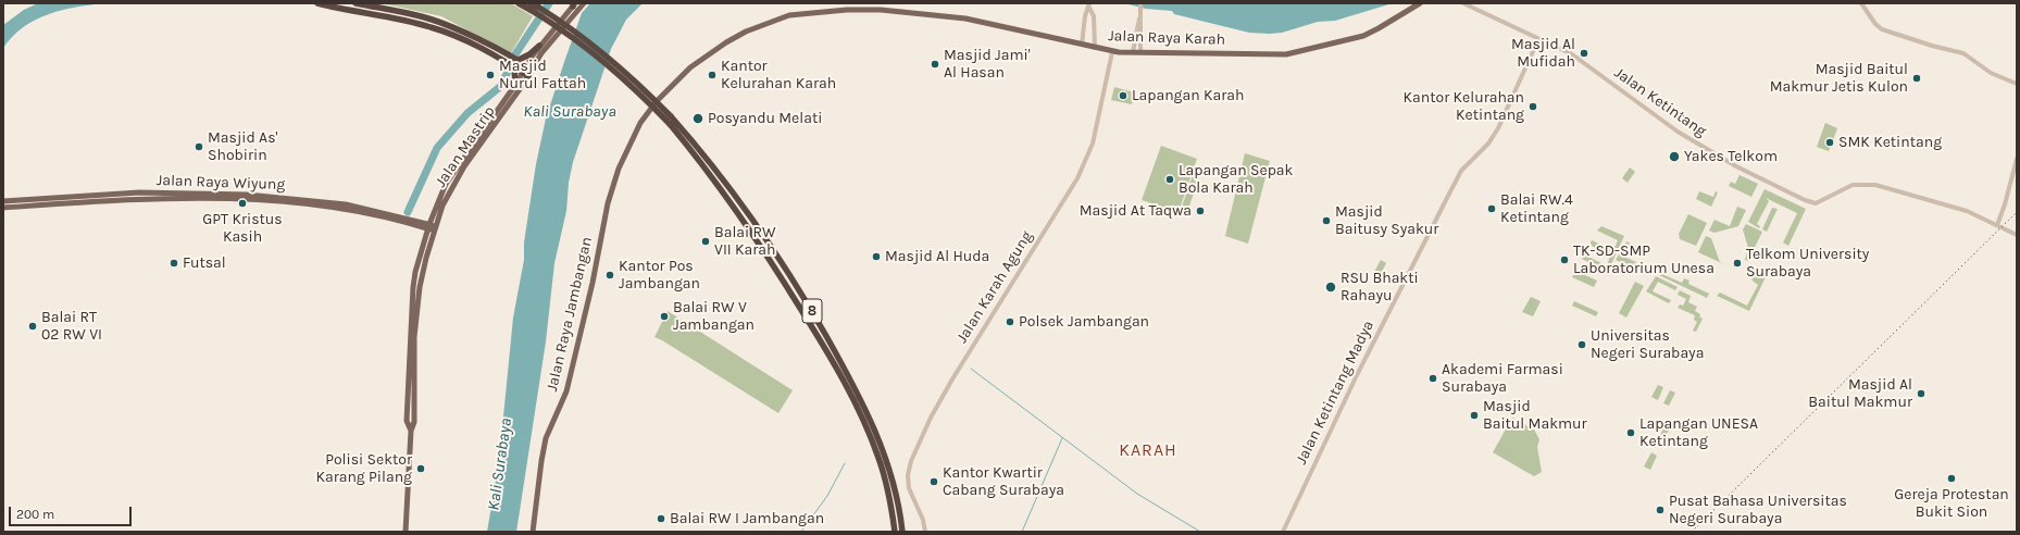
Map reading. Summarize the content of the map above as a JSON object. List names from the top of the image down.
{
  "streets": {
    "highway": ["8"],
    "main road": [
      "Jalan Raya Karah",
      "Jalan Mastrip",
      "Jalan Raya Wiyung",
      "Jalan Raya Jambangan"
    ],
    "street": ["Jalan Ketintang", "Jalan Karah Agung", "Jalan Ketintang Madya"]
  },
  "crossings": [
    ["Jalan Raya Karah", "Jalan Karah Agung"],
    ["Jalan Raya Karah", "Jalan Raya Jambangan"],
    ["Jalan Ketintang", "Jalan Ketintang Madya"],
    ["Jalan Mastrip", "Jalan Raya Wiyung"]
  ],
  "districts": ["KARAH"],
  "water": ["Kali Surabaya"],
  "places": [
    "Masjid Al Mufidah",
    "Masjid Jami' Al Hasan",
    "Masjid Nurul Fattah",
    "Kantor Kelurahan Karah",
    "Masjid Baitul Makmur Jetis Kulon",
    "Lapangan Karah",
    "Kantor Kelurahan Ketintang",
    "Posyandu Melati",
    "SMK Ketintang",
    "Masjid As' Shobirin",
    "Yakes Telkom",
    "Lapangan Sepak Bola Karah",
    "GPT Kristus Kasih",
    "Balai RW.4 Ketintang",
    "Masjid At Taqwa",
    "Masjid Baitusy Syakur",
    "Balai RW VII Karah",
    "Masjid Al Huda",
    "TK-SD-SMP Laboratorium Unesa",
    "Futsal",
    "Telkom University Surabaya",
    "Kantor Pos Jambangan",
    "RSU Bhakti Rahayu",
    "Balai RW V Jambangan",
    "Polsek Jambangan",
    "Balai RT 02 RW VI",
    "Universitas Negeri Surabaya",
    "Akademi Farmasi Surabaya",
    "Masjid Al Baitul Makmur",
    "Masjid Baitul Makmur",
    "Lapangan UNESA Ketintang",
    "Polisi Sektor Karang Pilang",
    "Gereja Protestan Bukit Sion",
    "Kantor Kwartir Cabang Surabaya",
    "Pusat Bahasa Universitas Negeri Surabaya",
    "Balai RW I Jambangan"
  ],
  "scale_bar": "200 m"
}
